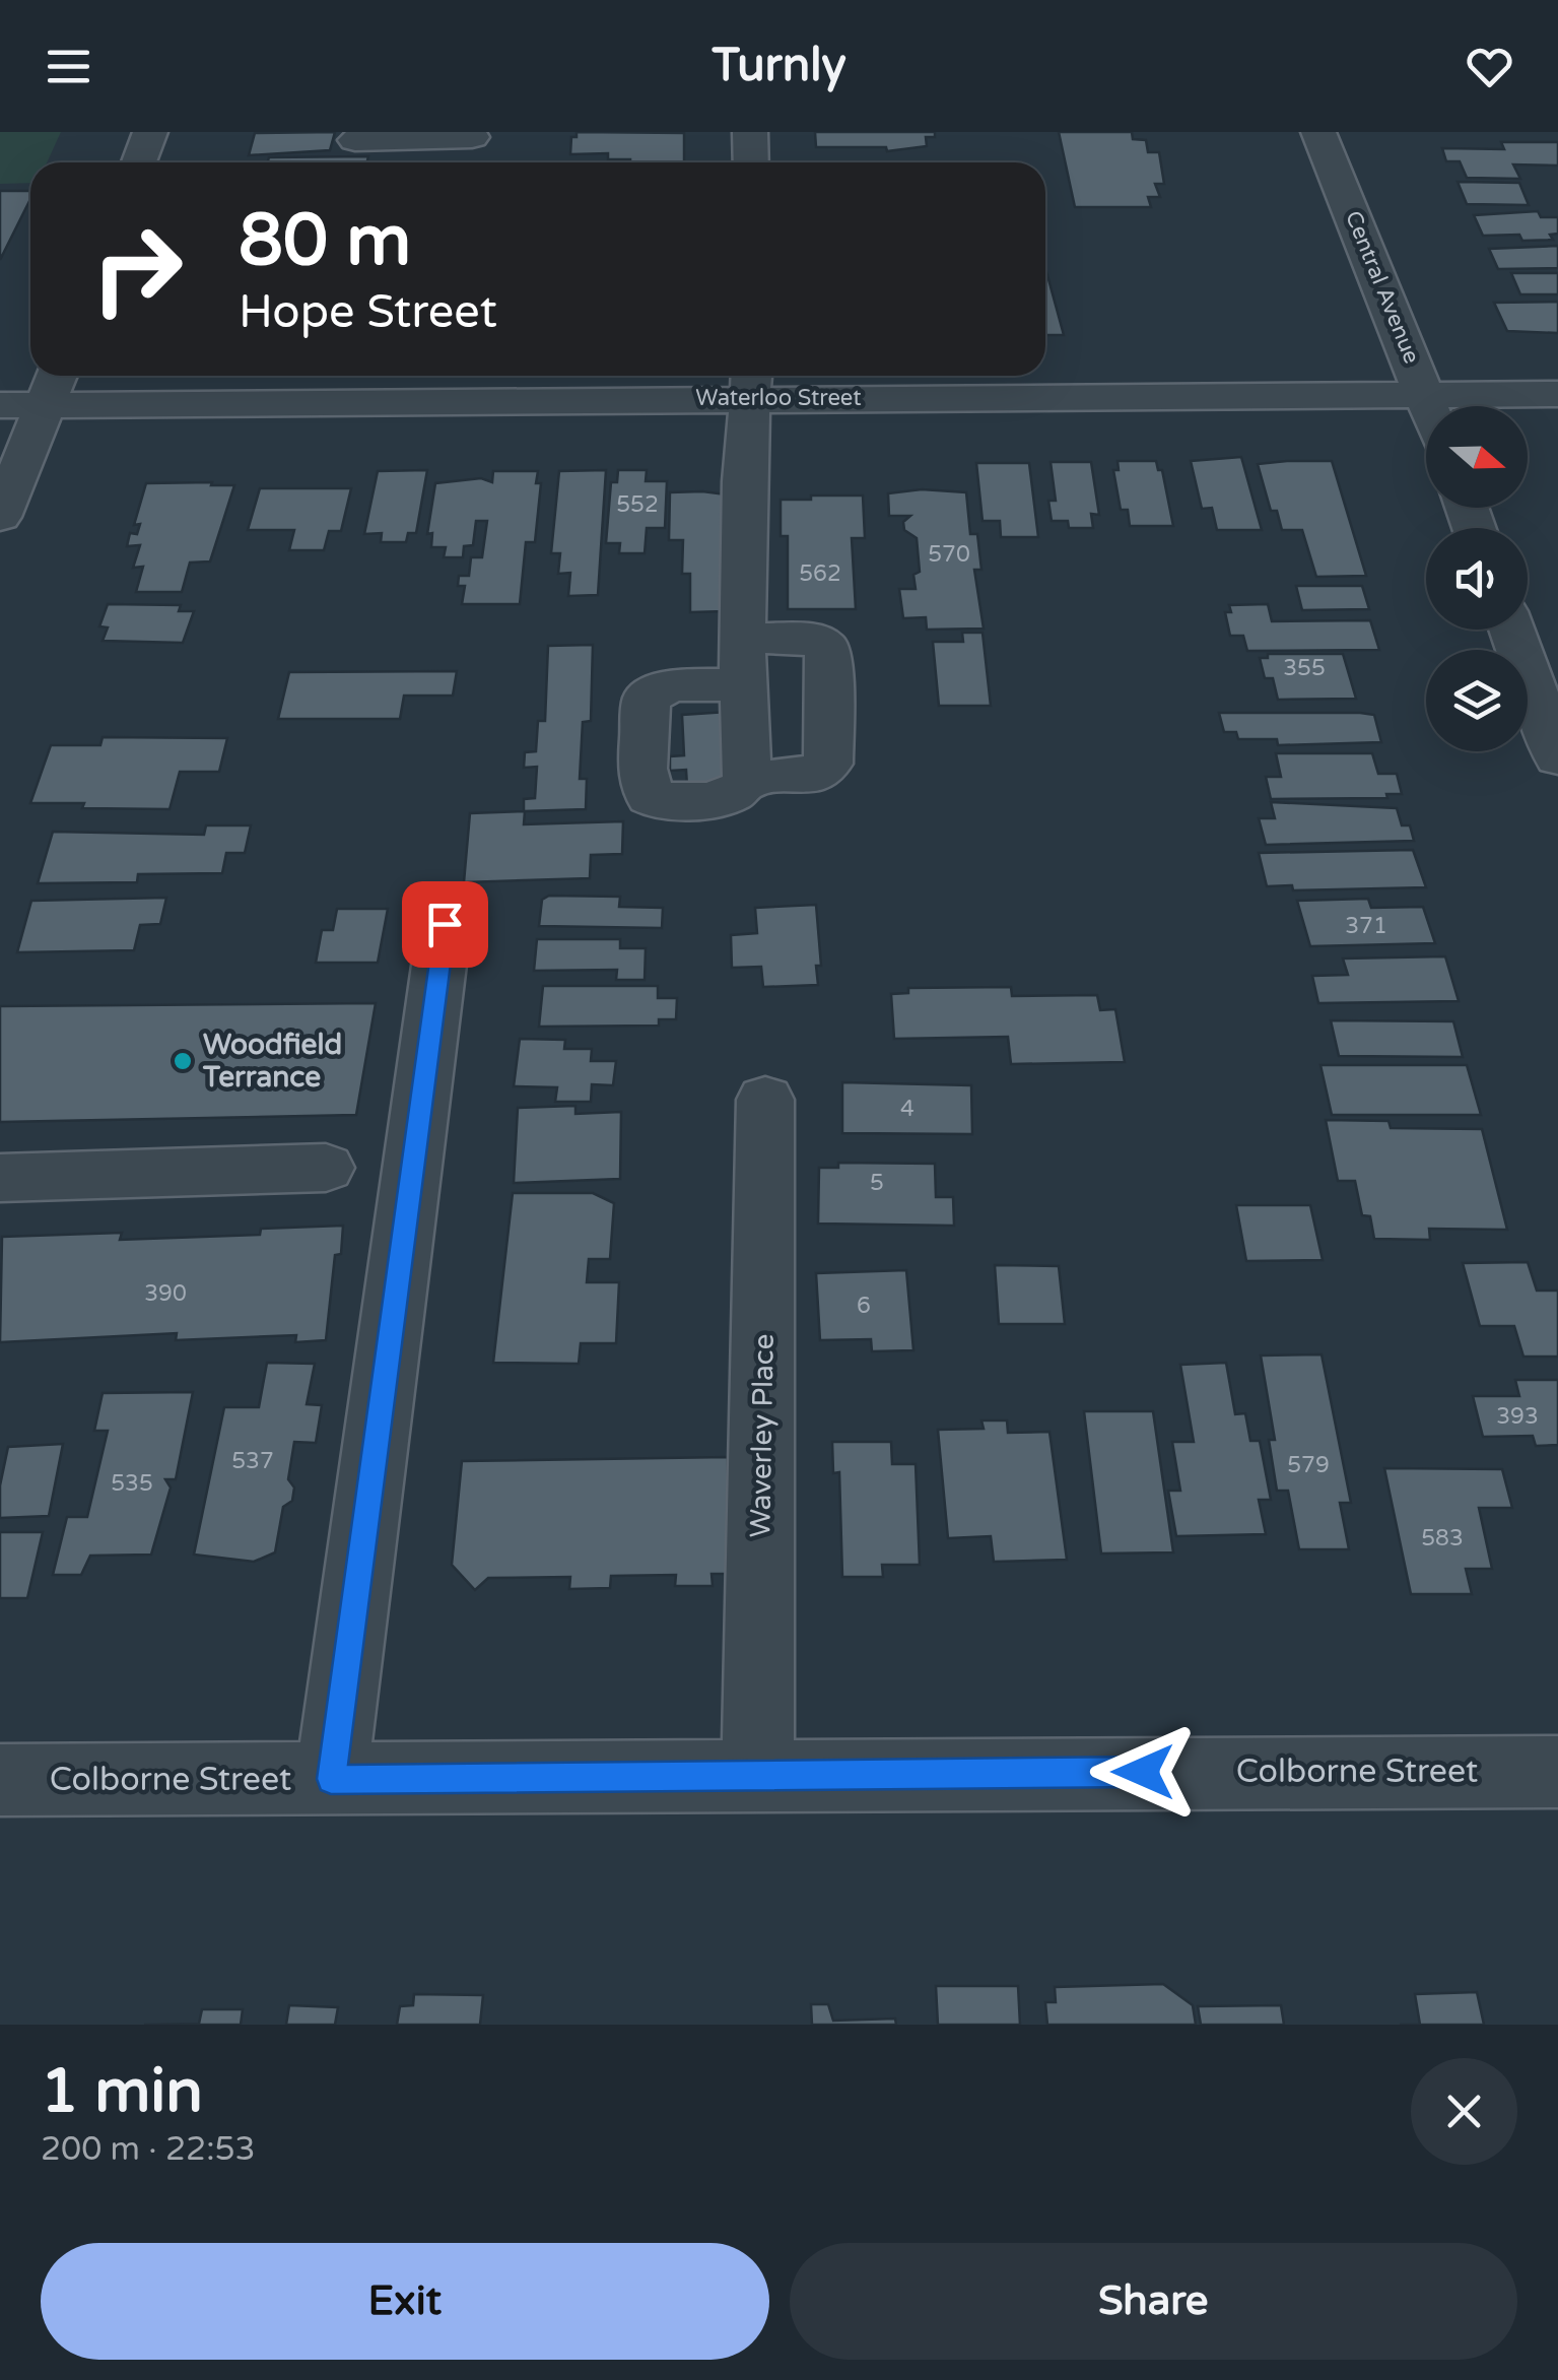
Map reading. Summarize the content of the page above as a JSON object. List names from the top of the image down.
{
  "streets": {
    "street": [
      "Central Avenue",
      "Waterloo Street",
      "Waverley Place",
      "Colborne Street"
    ]
  },
  "crossings": [
    ["Central Avenue", "Waterloo Street"],
    ["Waverley Place", "Colborne Street"]
  ],
  "places": ["Woodfield Terrance"],
  "house_numbers": [
    "552",
    "570",
    "562",
    "355",
    "371",
    "4",
    "5",
    "390",
    "6",
    "393",
    "537",
    "579",
    "535",
    "583"
  ],
  "north": "right",
  "page": {
    "header": "Turnly",
    "turn": ["80 m", "Hope Street"],
    "heading": ["1 min", "200 m · 22:53"],
    "buttons": ["Exit", "Share"]
  }
}
